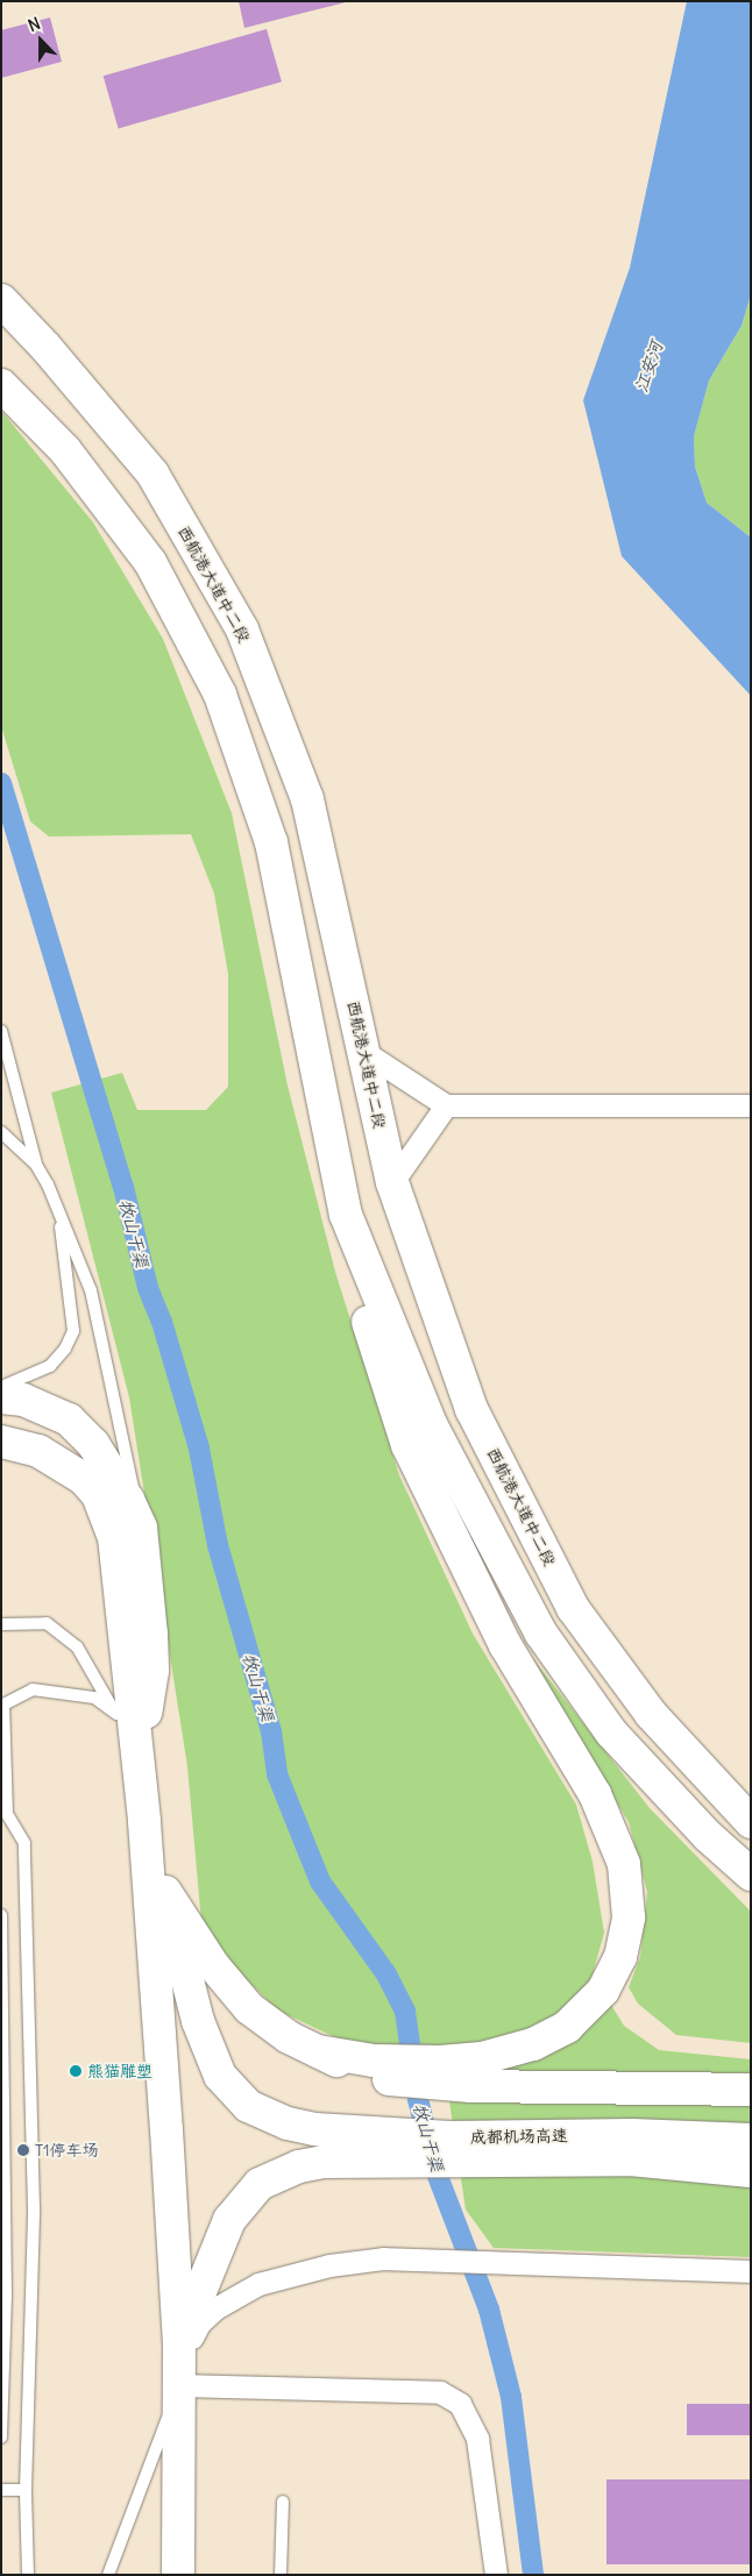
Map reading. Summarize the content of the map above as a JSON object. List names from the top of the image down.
{
  "streets": {
    "main road": ["西航港大道中二段", "成都机场高速"]
  },
  "water": ["江安河", "牧山干渠"],
  "places": ["熊猫雕塑", "T1停车场"],
  "north": "top"
}
